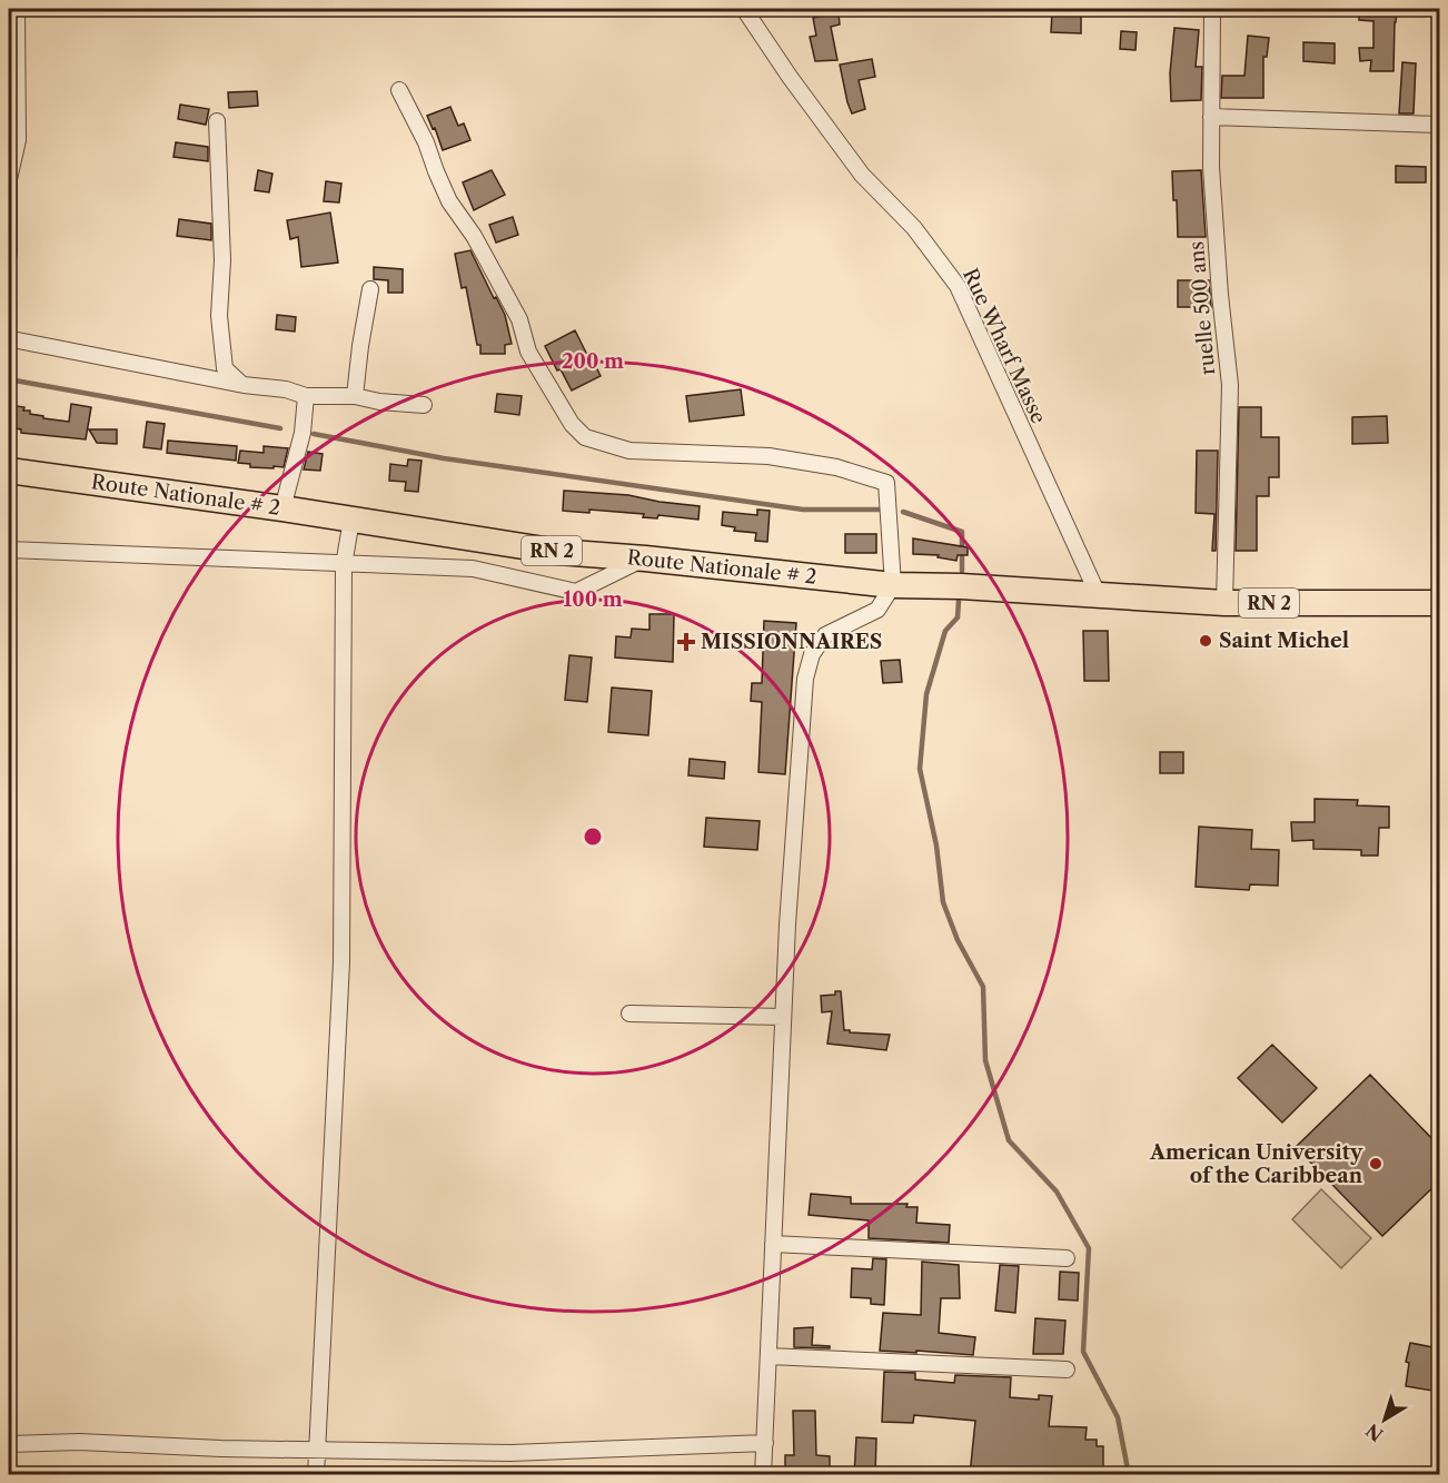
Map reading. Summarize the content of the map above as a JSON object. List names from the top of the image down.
{
  "streets": {
    "main road": ["Route Nationale # 2", "RN 2"],
    "street": ["ruelle 500 ans", "Rue Wharf Masse"]
  },
  "crossings": [
    ["ruelle 500 ans", "Route Nationale # 2"],
    ["Rue Wharf Masse", "Route Nationale # 2"]
  ],
  "places": {
    "other": ["Saint Michel", "American University of the Caribbean"],
    "health": ["MISSIONNAIRES"]
  },
  "north": "bottom left",
  "rings": ["200 m", "100 m"]
}
